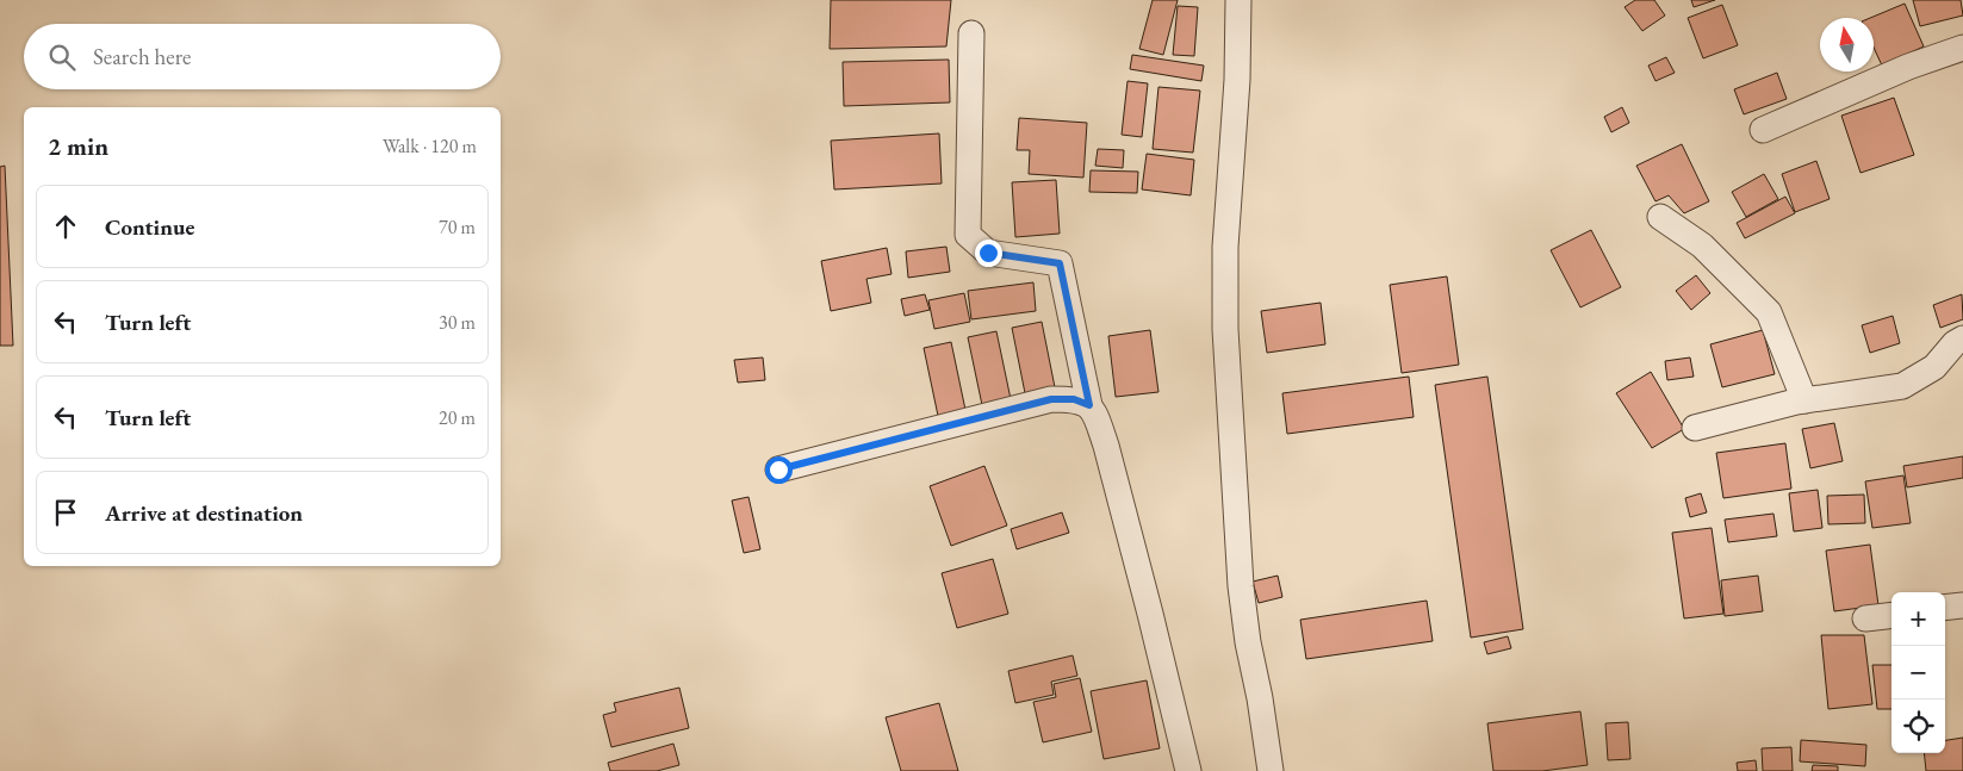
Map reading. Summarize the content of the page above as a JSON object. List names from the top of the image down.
{
  "north": "top",
  "page": {
    "search": "Search here",
    "heading": ["2 min", "Walk · 120 m"],
    "list": [
      ["Continue", "70 m"],
      ["Turn left", "30 m"],
      ["Turn left", "20 m"],
      "Arrive at destination"
    ],
    "map_buttons": ["+", "−"]
  }
}
